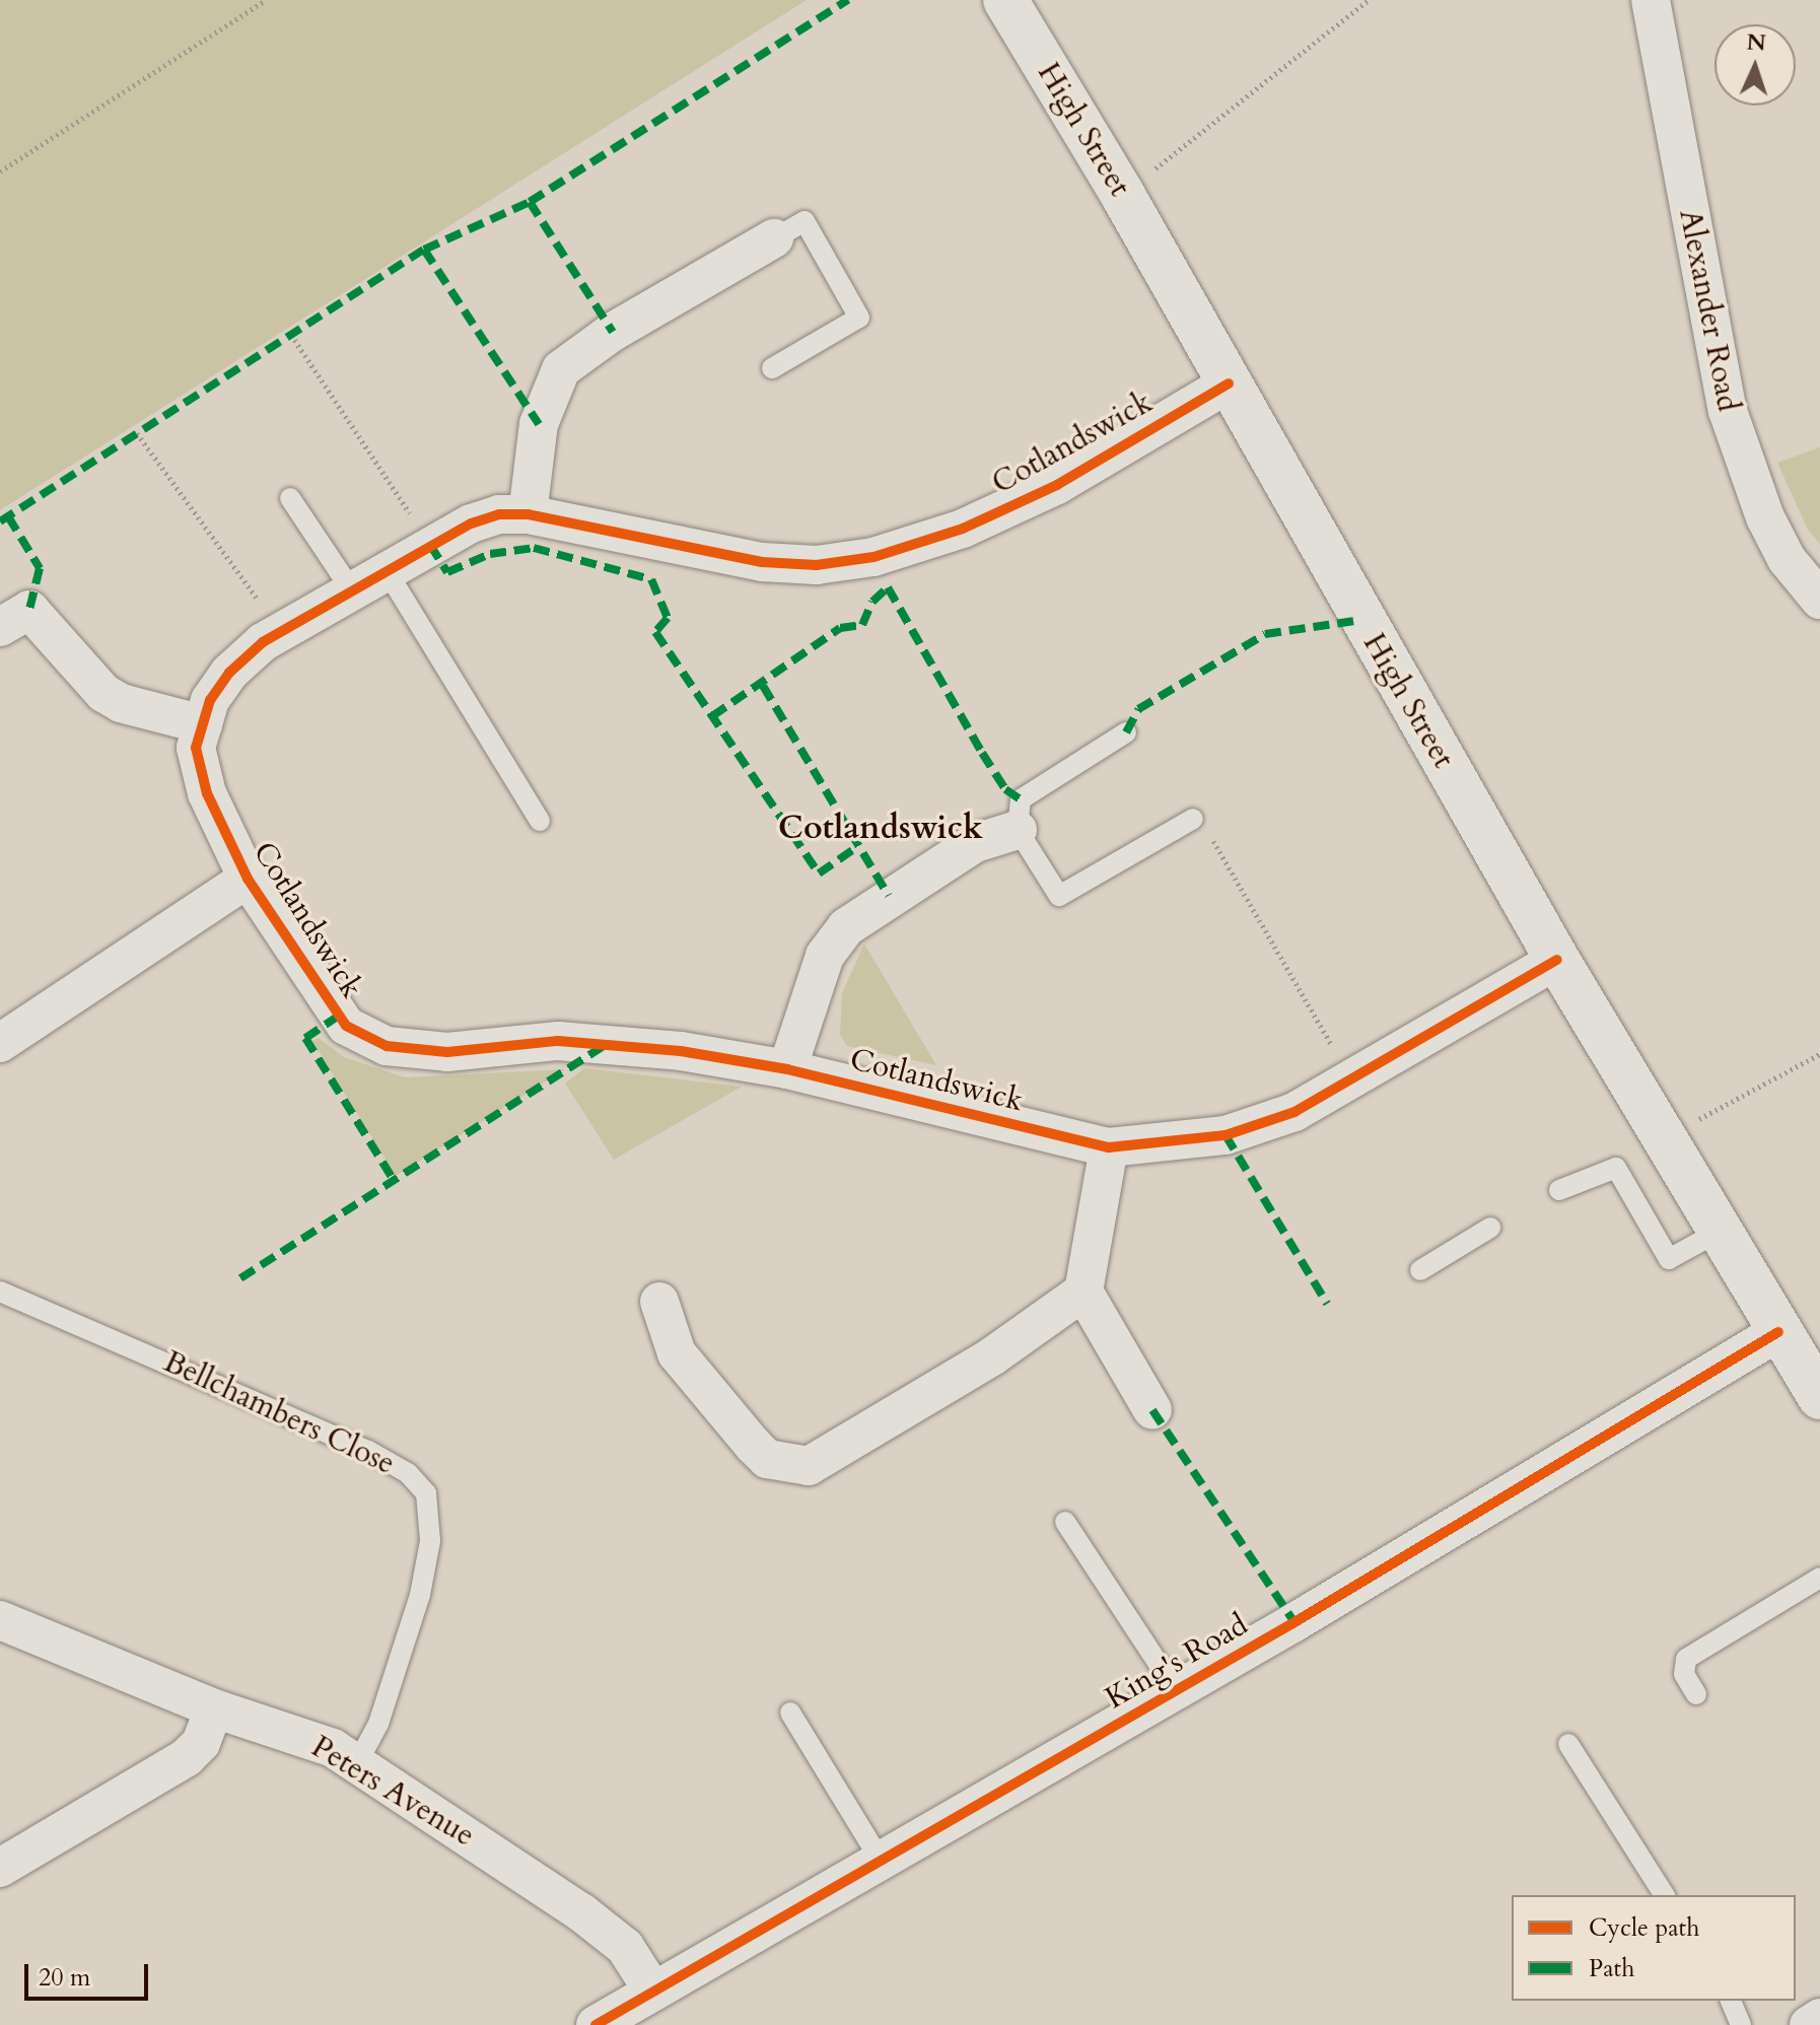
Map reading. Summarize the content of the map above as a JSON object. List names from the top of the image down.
{
  "streets": {
    "street": [
      "High Street",
      "Alexander Road",
      "Cotlandswick",
      "King's Road",
      "Peters Avenue"
    ],
    "lane": ["Bellchambers Close"]
  },
  "crossings": [
    ["High Street", "Cotlandswick"],
    ["High Street", "King's Road"],
    ["Bellchambers Close", "Peters Avenue"],
    ["King's Road", "Peters Avenue"]
  ],
  "districts": ["Cotlandswick"],
  "legend": ["Cycle path", "Path"],
  "scale_bar": "20 m",
  "north": "top"
}
